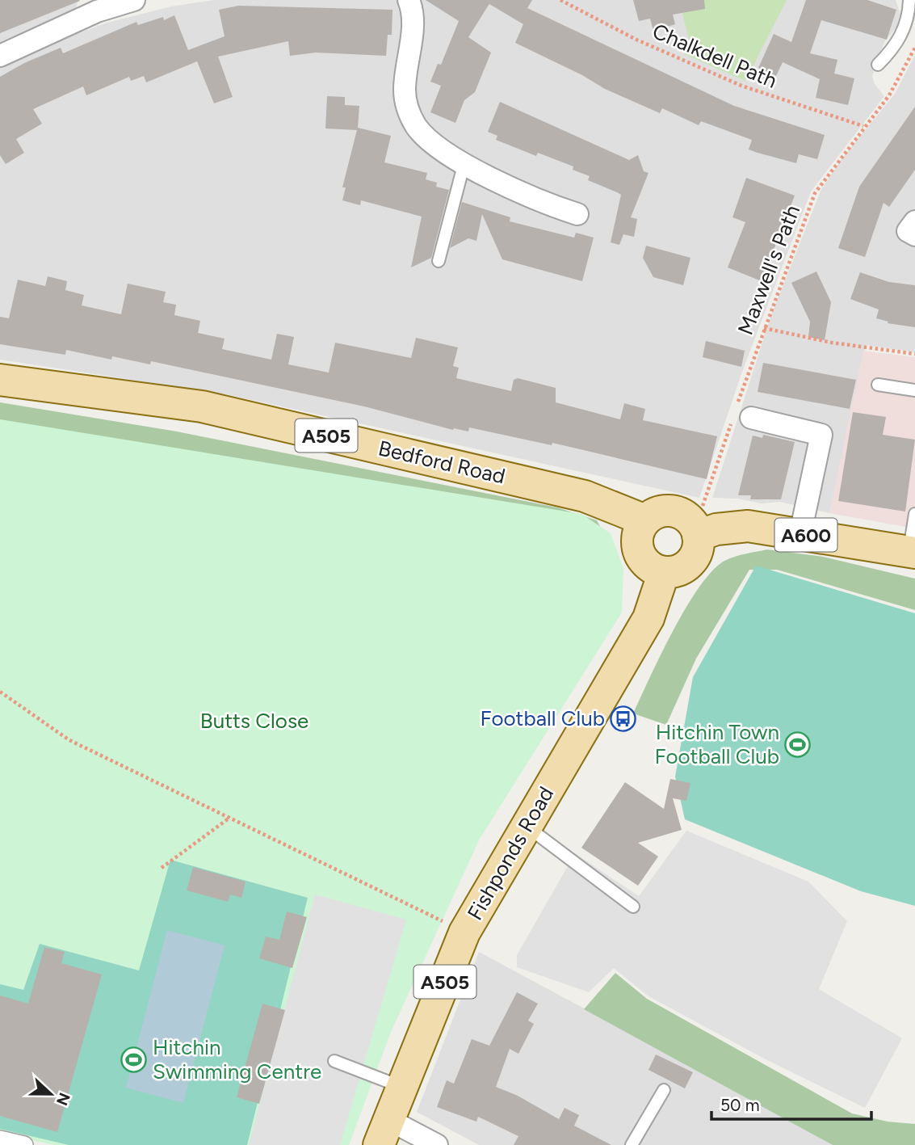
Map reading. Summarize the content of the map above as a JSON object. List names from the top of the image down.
{
  "streets": {
    "main road": [
      "A505",
      "Bedford Road",
      "A600",
      "Fishponds Road"
    ],
    "path": ["Chalkdell Path", "Maxwell's Path"]
  },
  "crossings": [
    ["Chalkdell Path", "Maxwell's Path"],
    ["Maxwell's Path", "Bedford Road"],
    ["Maxwell's Path", "A600"],
    ["Maxwell's Path", "Fishponds Road"],
    ["Bedford Road", "A600"],
    ["Bedford Road", "Fishponds Road"],
    ["A600", "Fishponds Road"]
  ],
  "parks": ["Butts Close"],
  "places": {
    "bus stop": ["Football Club"],
    "sports": ["Hitchin Town Football Club", "Hitchin Swimming Centre"]
  },
  "scale_bar": "50 m",
  "north": "right"
}
